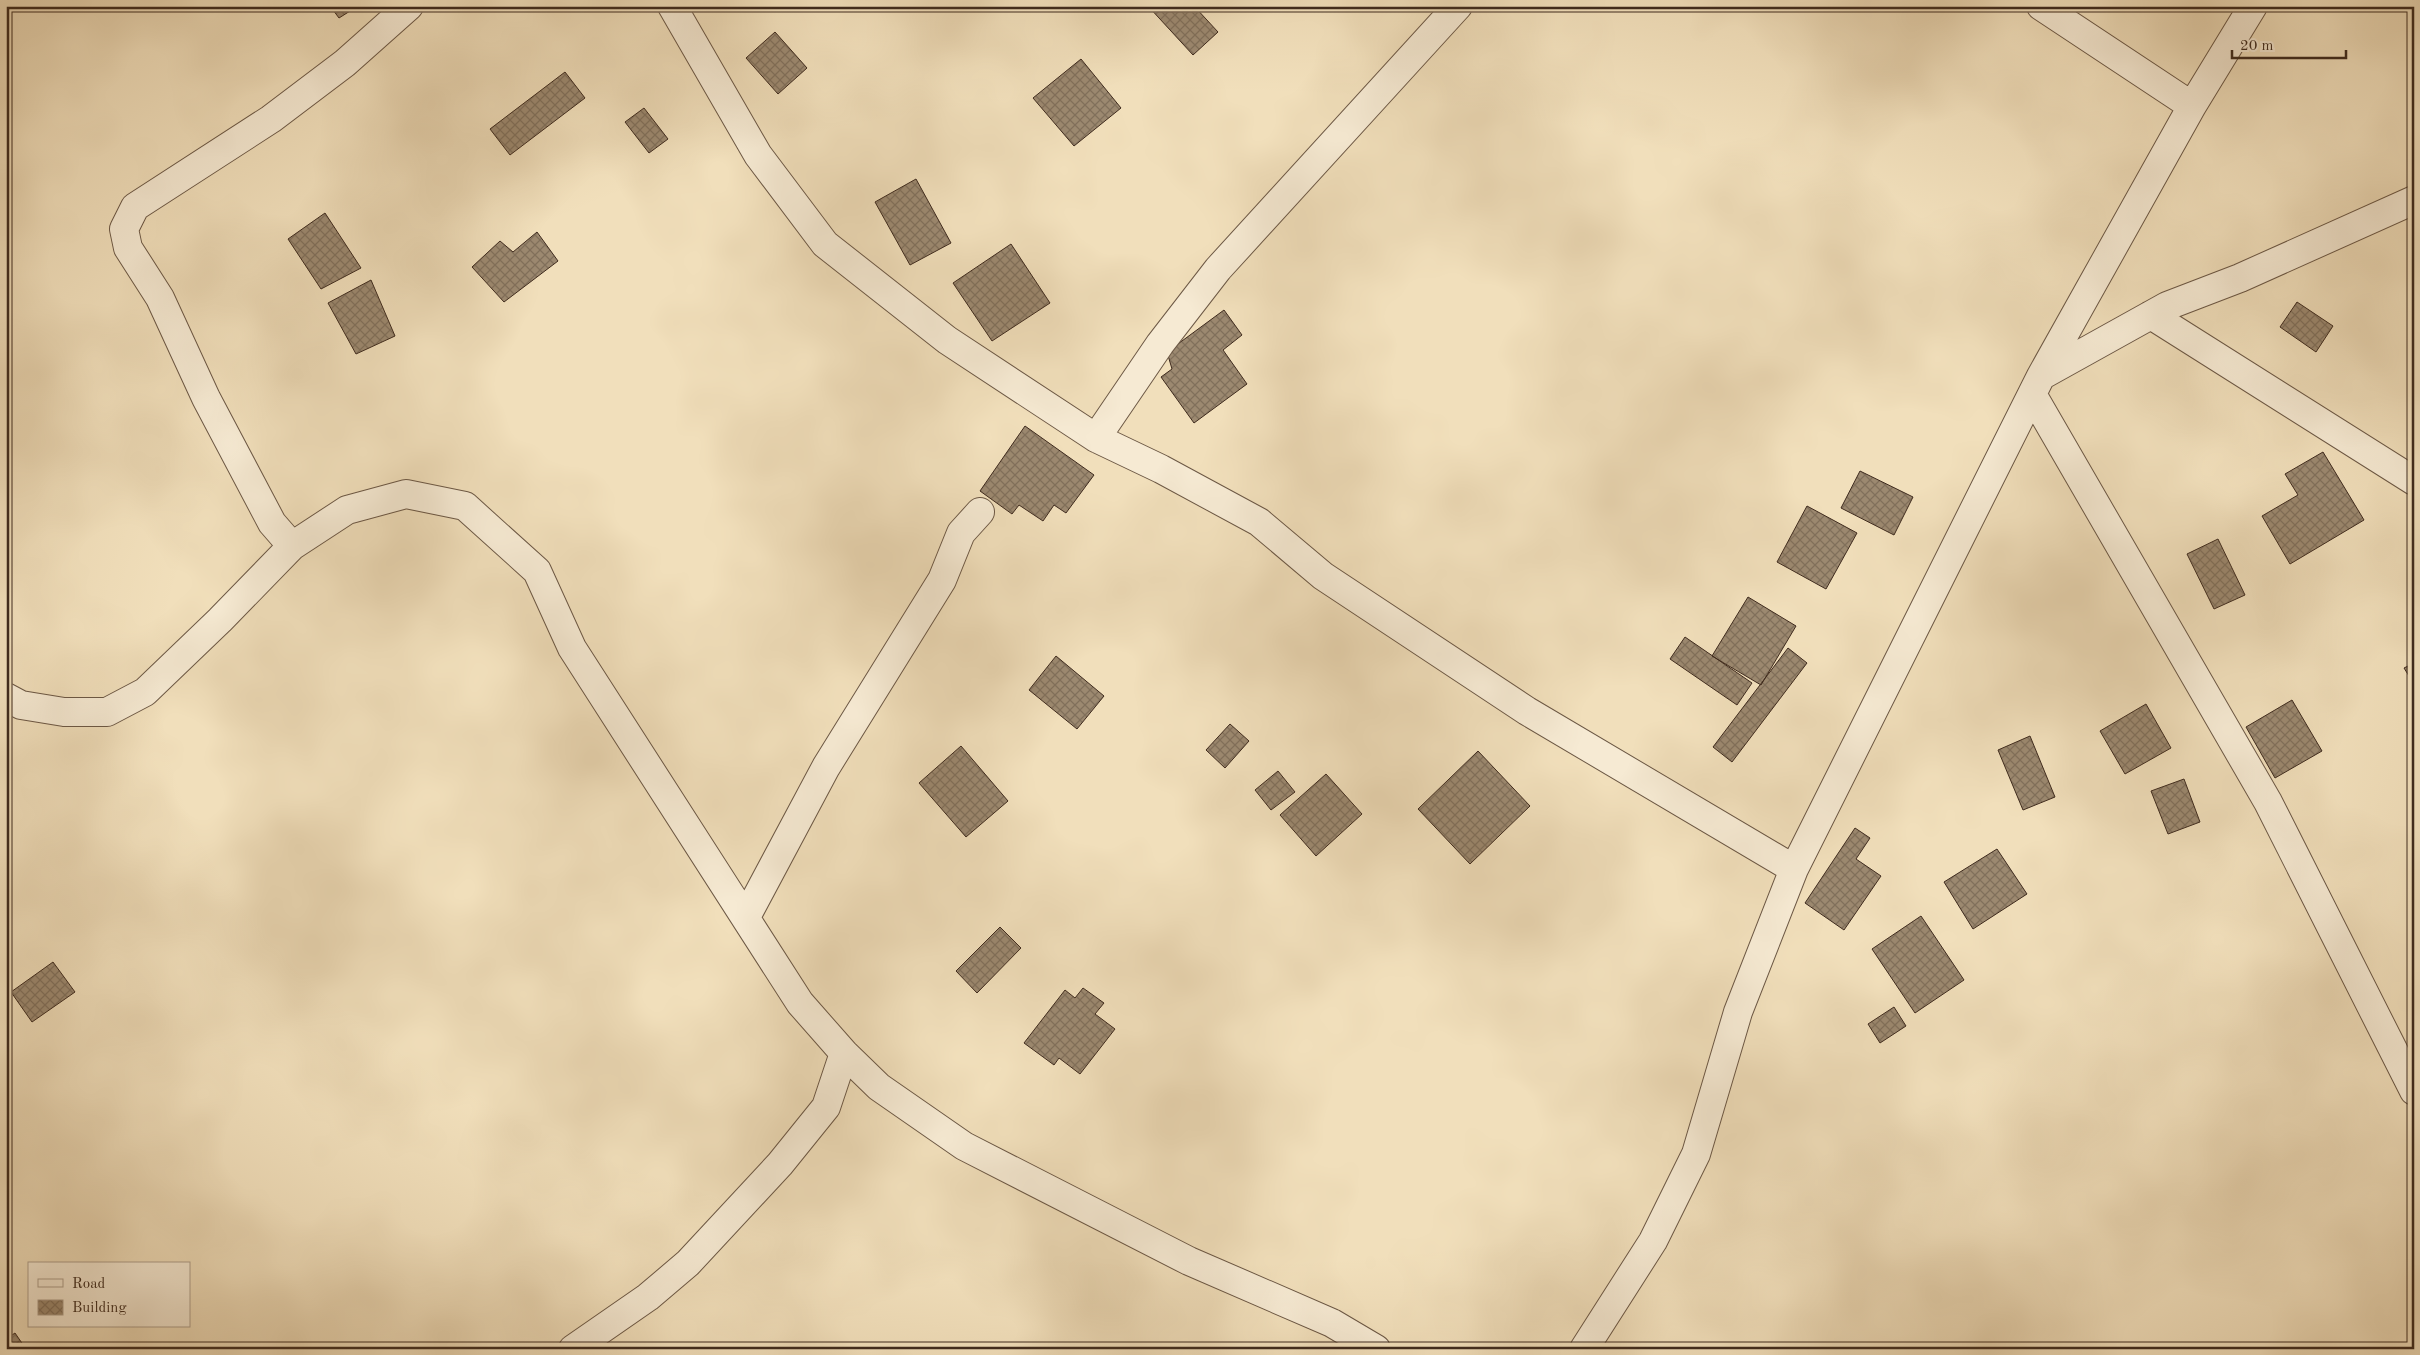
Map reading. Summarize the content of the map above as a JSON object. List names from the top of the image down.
{
  "legend": ["Road", "Building"],
  "scale_bar": "20 m"
}
